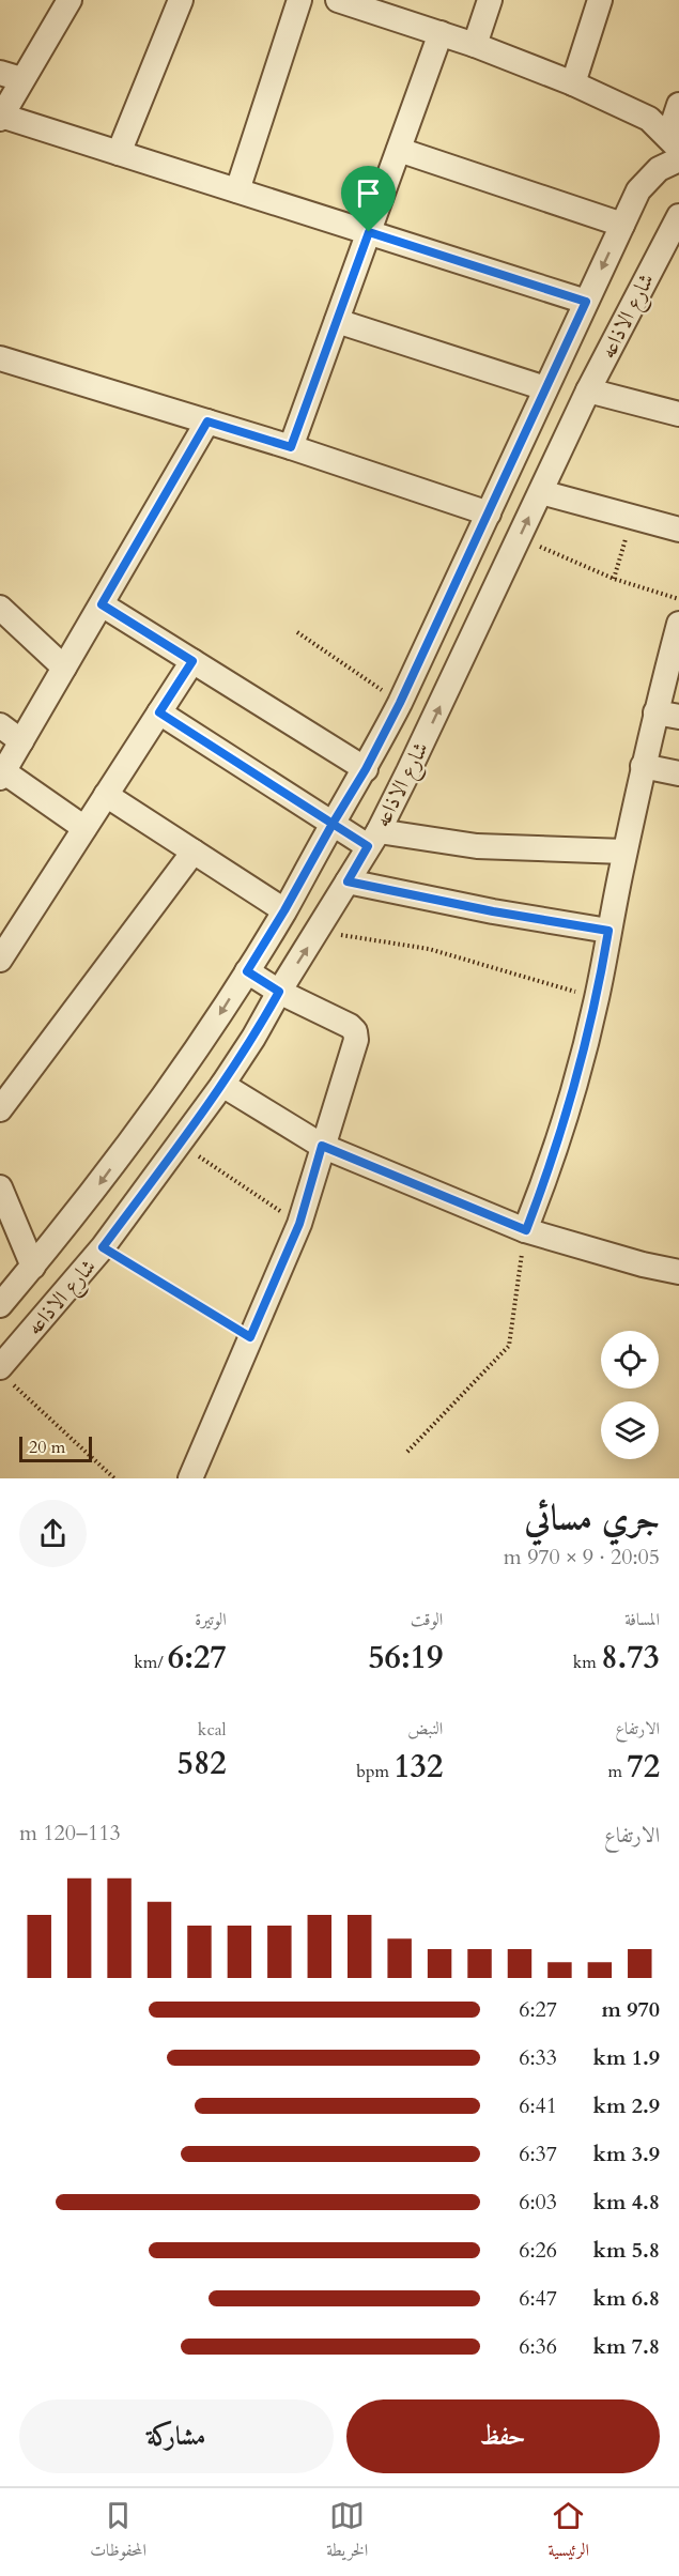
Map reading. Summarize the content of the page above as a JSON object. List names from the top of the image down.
{
  "streets": {
    "street": ["شارع الاذاعه"]
  },
  "scale_bar": "20 m",
  "page": {
    "scale": "20 m",
    "heading": ["جري مسائي", "20:05 · 9 × 970 m"],
    "stats": [
      ["المسافة", "8.73 km"],
      ["الوقت", "56:19"],
      ["الوتيرة", "6:27 /km"],
      ["الارتفاع", "72 m"],
      ["النبض", "132 bpm"],
      ["kcal", "582"]
    ],
    "chart": ["الارتفاع", "113–120 m"],
    "list": [
      {
        "name": "970 m",
        "note": "6:27"
      },
      {
        "name": "1.9 km",
        "note": "6:33"
      },
      {
        "name": "2.9 km",
        "note": "6:41"
      },
      {
        "name": "3.9 km",
        "note": "6:37"
      },
      {
        "name": "4.8 km",
        "note": "6:03"
      },
      {
        "name": "5.8 km",
        "note": "6:26"
      },
      {
        "name": "6.8 km",
        "note": "6:47"
      },
      {
        "name": "7.8 km",
        "note": "6:36"
      }
    ],
    "buttons": ["حفظ", "مشاركة"],
    "tabs": ["الرئيسية", "الخريطة", "المحفوظات"]
  }
}
